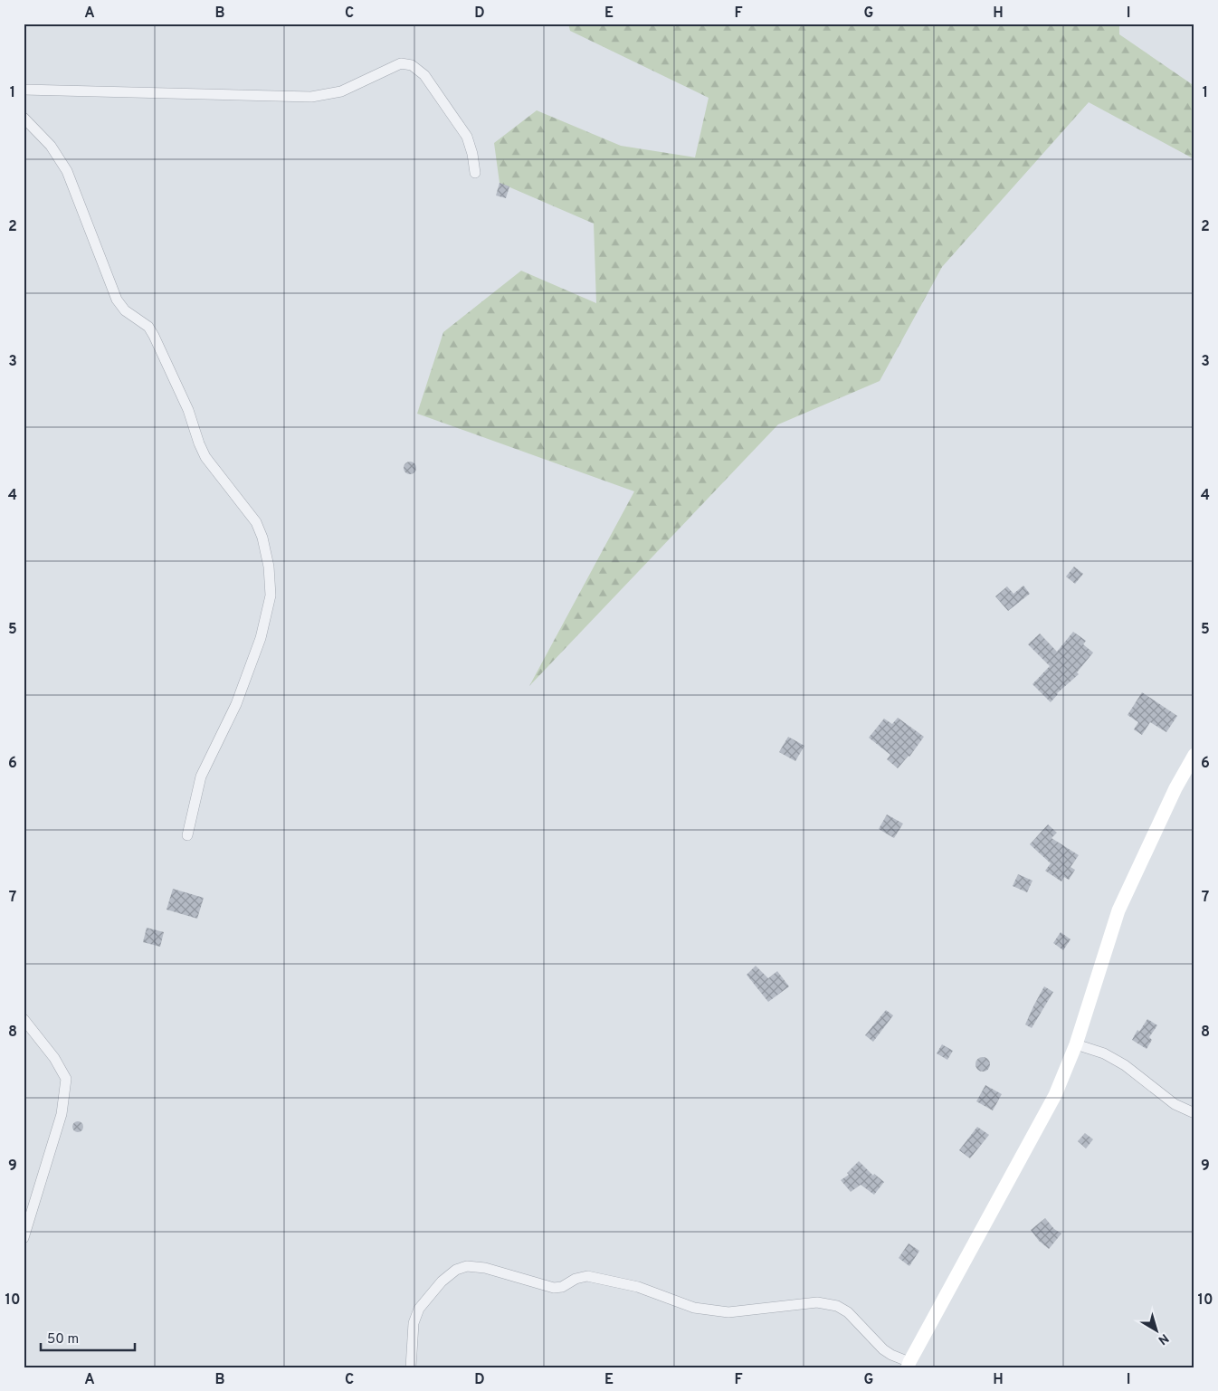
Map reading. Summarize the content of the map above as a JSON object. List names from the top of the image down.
{
  "scale_bar": "50 m",
  "north": "bottom right",
  "grid": {
    "columns": [
      "A",
      "B",
      "C",
      "D",
      "E",
      "F",
      "G",
      "H",
      "I"
    ],
    "rows": [
      "1",
      "2",
      "3",
      "4",
      "5",
      "6",
      "7",
      "8",
      "9",
      "10"
    ]
  }
}
